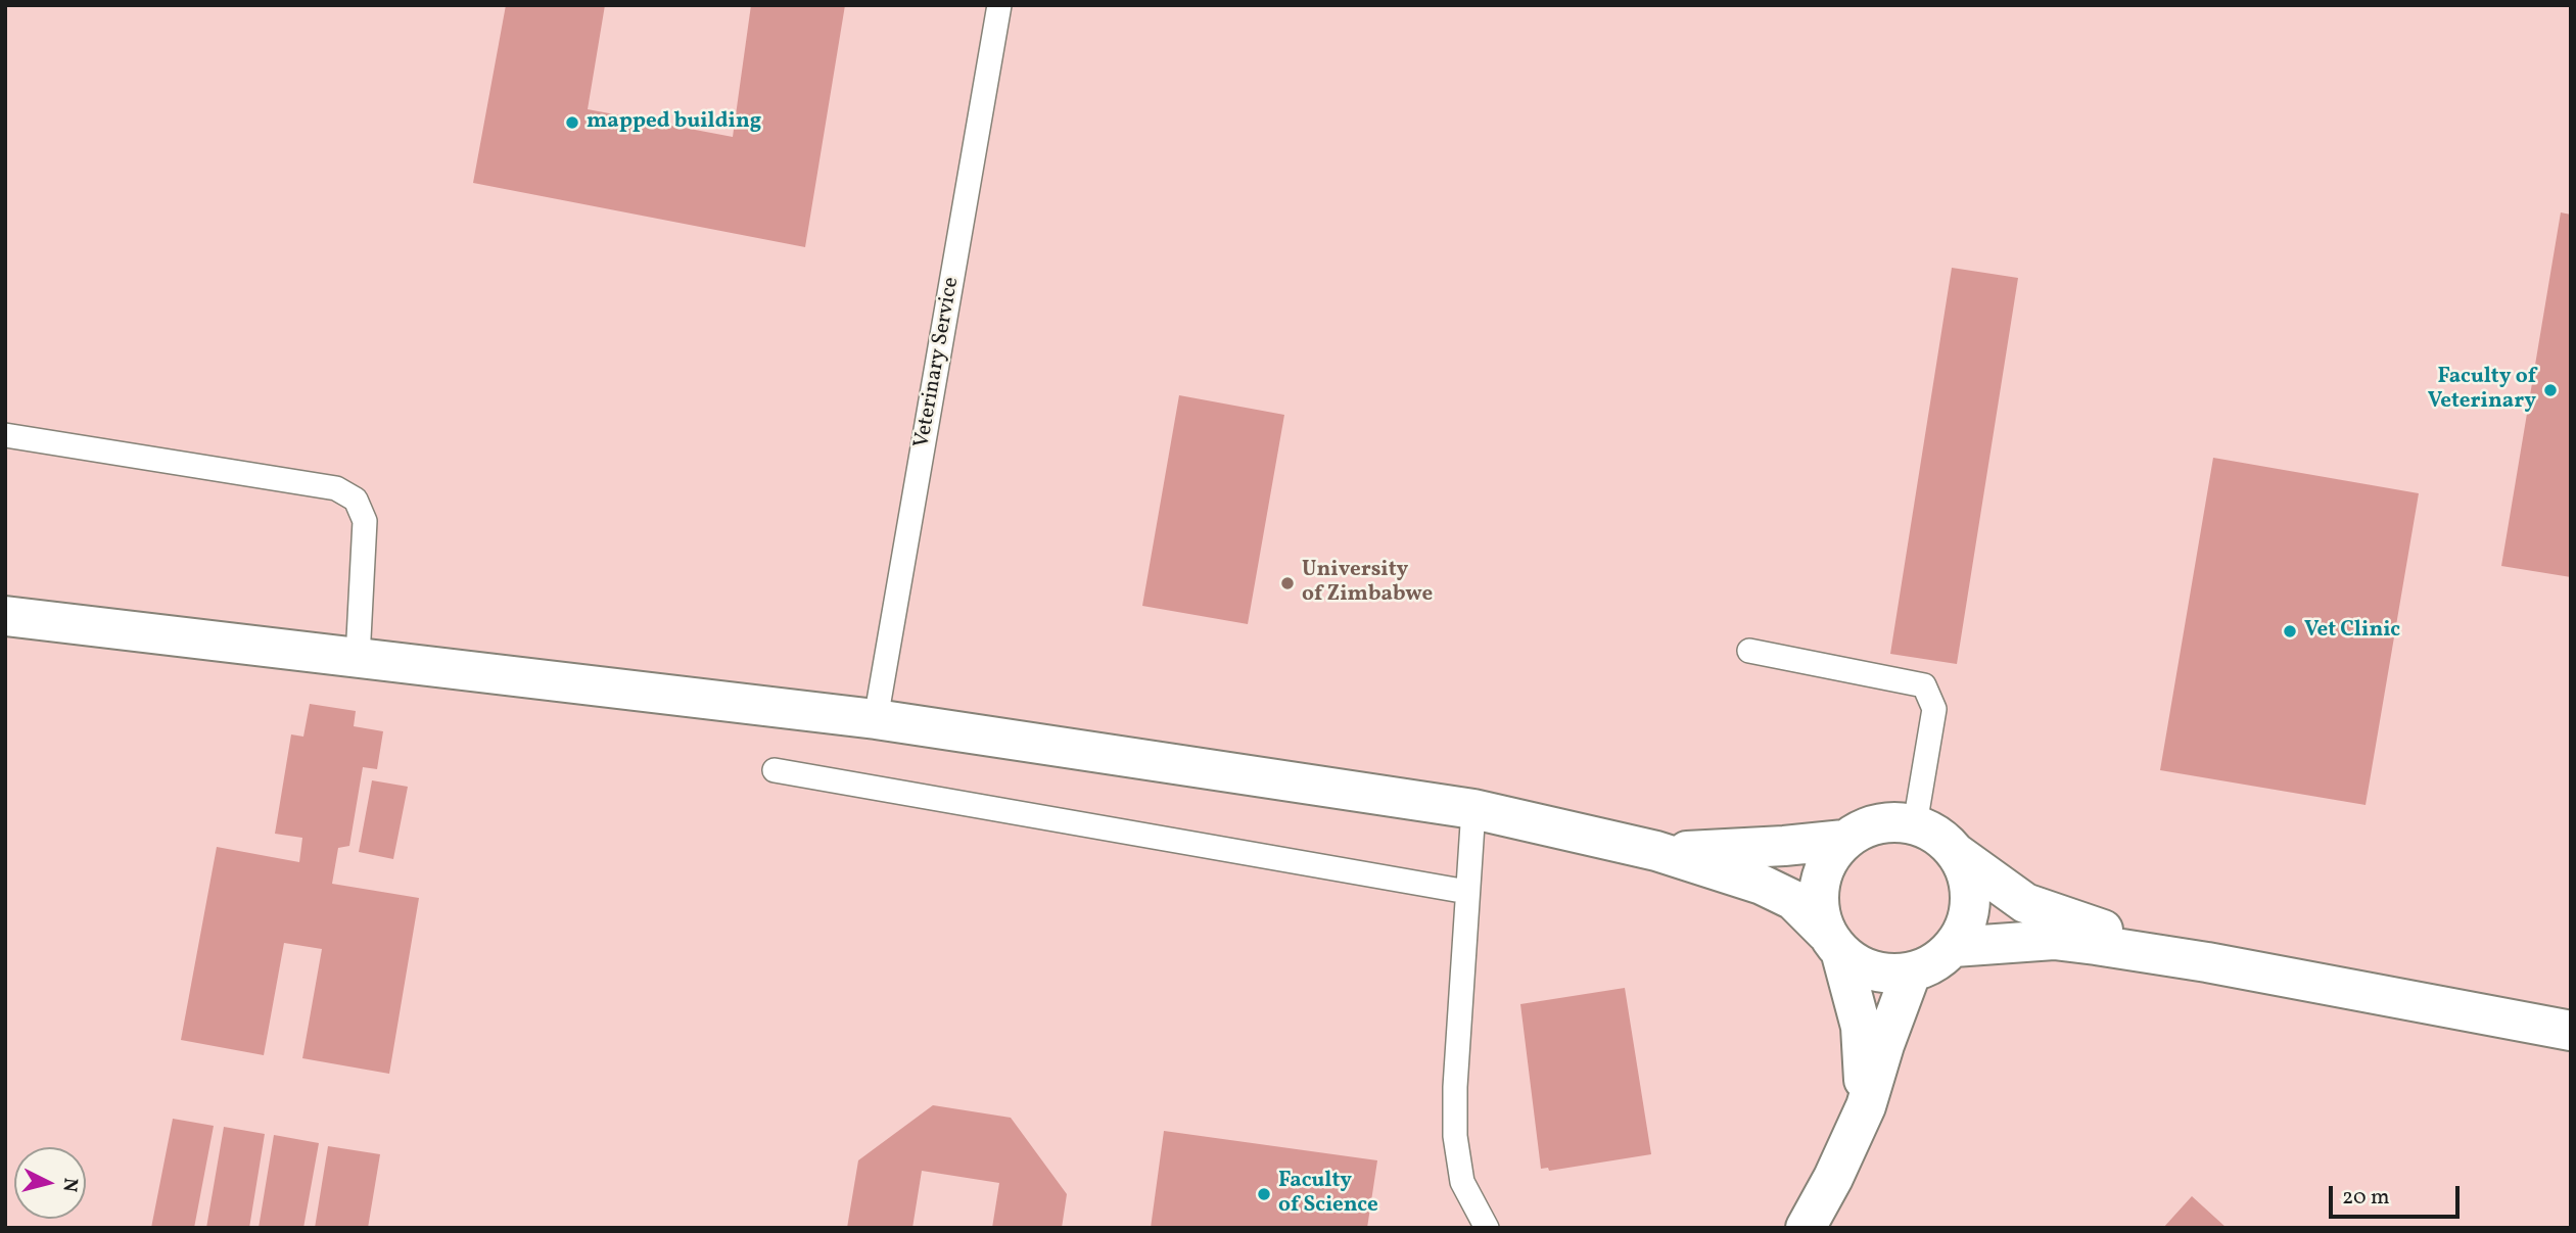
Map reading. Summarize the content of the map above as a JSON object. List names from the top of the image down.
{
  "streets": {
    "lane": ["Veterinary Service"]
  },
  "places": [
    "mapped building",
    "Faculty of Veterinary",
    "University of Zimbabwe",
    "Vet Clinic",
    "Faculty of Science"
  ],
  "scale_bar": "20 m",
  "north": "right"
}
